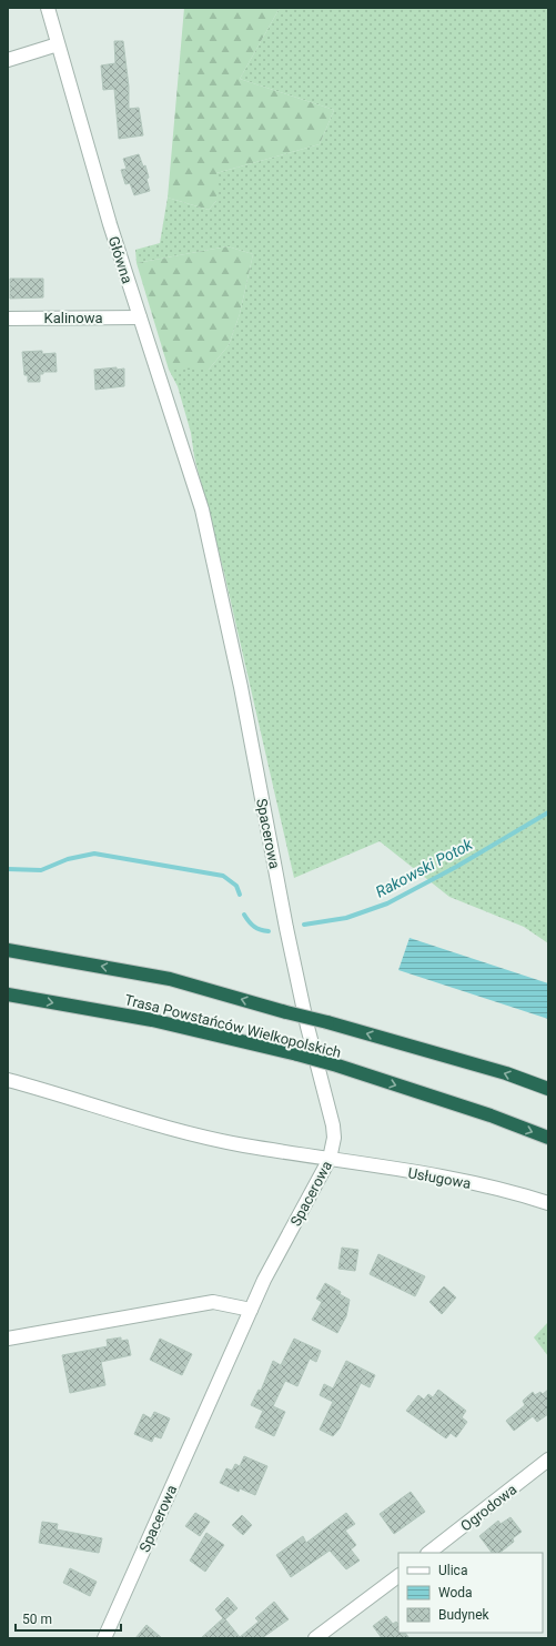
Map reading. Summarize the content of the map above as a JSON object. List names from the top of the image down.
{
  "streets": {
    "highway": ["Trasa Powstańców Wielkopolskich"],
    "street": [
      "Główna",
      "Kalinowa",
      "Spacerowa",
      "Usługowa",
      "Ogrodowa"
    ]
  },
  "crossings": [
    ["Główna", "Kalinowa"],
    ["Główna", "Spacerowa"],
    ["Spacerowa", "Usługowa"]
  ],
  "water": ["Rakowski Potok"],
  "legend": ["Ulica", "Woda", "Budynek"],
  "scale_bar": "50 m"
}
